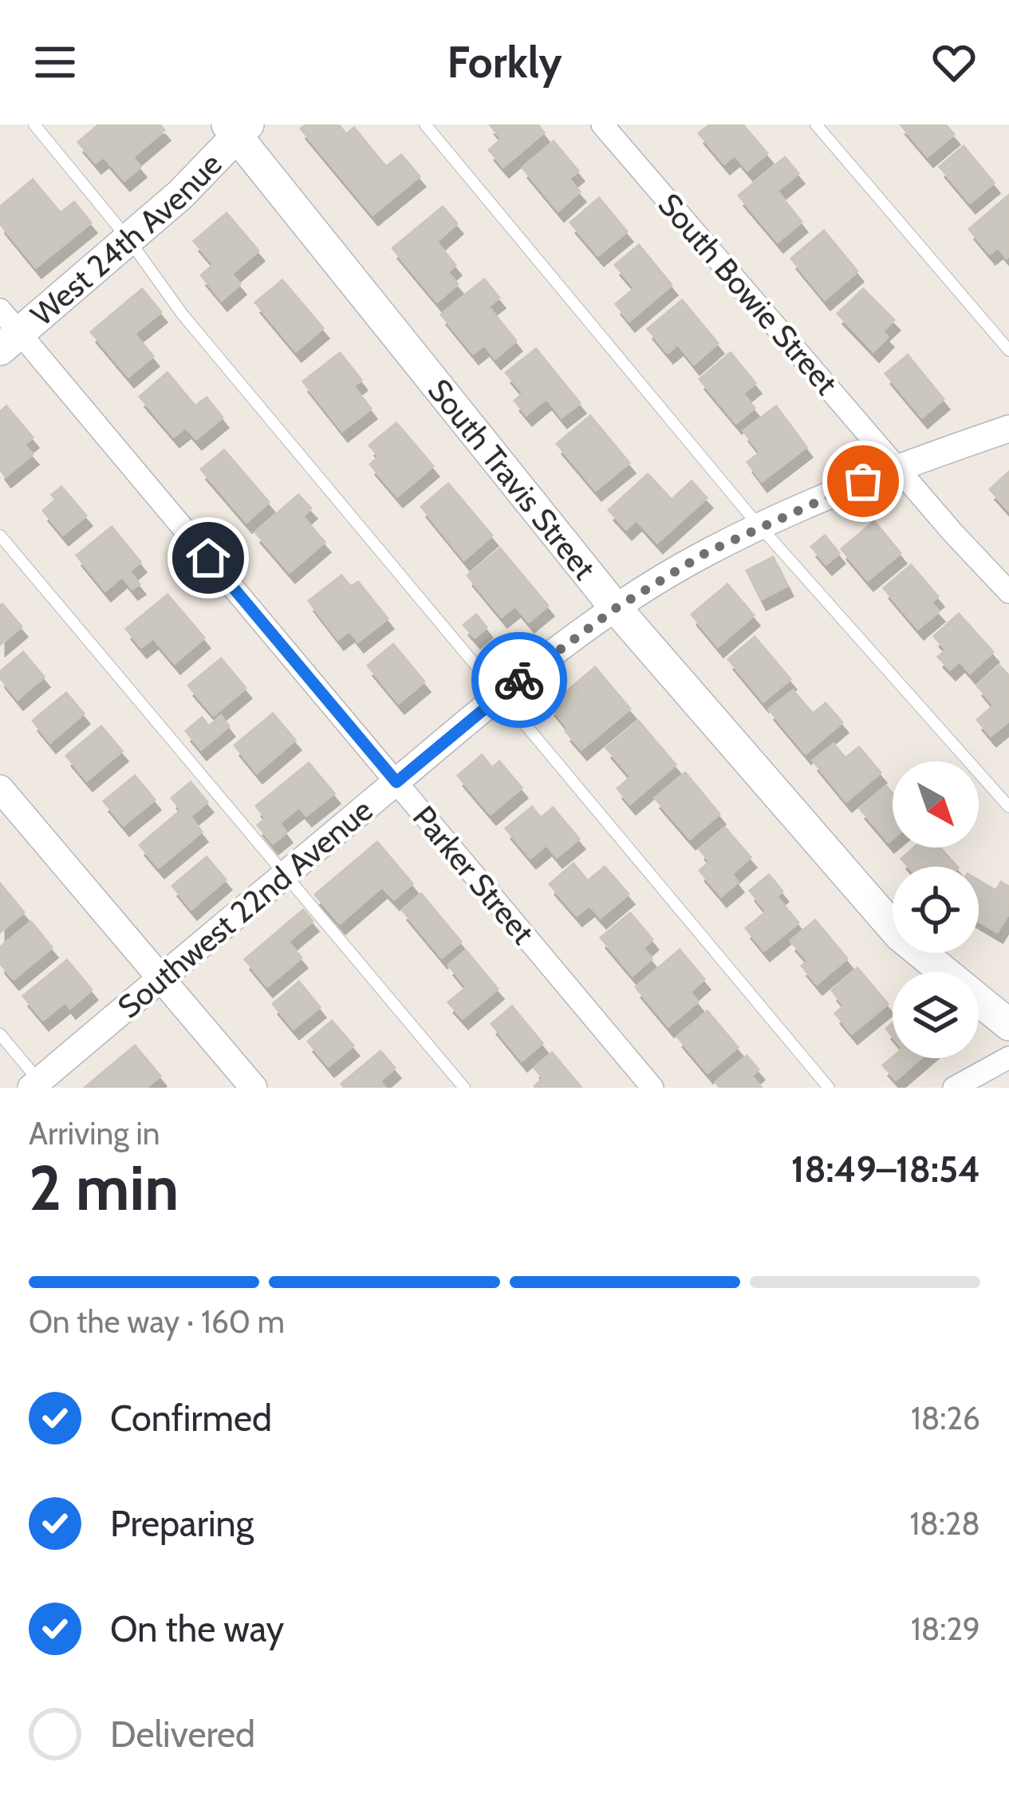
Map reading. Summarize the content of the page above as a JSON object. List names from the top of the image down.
{
  "streets": {
    "main road": ["West 24th Avenue", "South Travis Street"],
    "street": ["South Bowie Street", "Parker Street", "Southwest 22nd Avenue"]
  },
  "crossings": [
    ["West 24th Avenue", "South Travis Street"],
    ["West 24th Avenue", "Parker Street"],
    ["South Bowie Street", "Southwest 22nd Avenue"],
    ["South Travis Street", "Southwest 22nd Avenue"],
    ["Parker Street", "Southwest 22nd Avenue"]
  ],
  "north": "bottom right",
  "page": {
    "header": "Forkly",
    "heading": ["2 min", "Arriving in", "18:49–18:54"],
    "bar": "On the way · 160 m",
    "list": [
      ["Confirmed", "18:26"],
      ["Preparing", "18:28"],
      ["On the way", "18:29"],
      "Delivered"
    ]
  }
}
